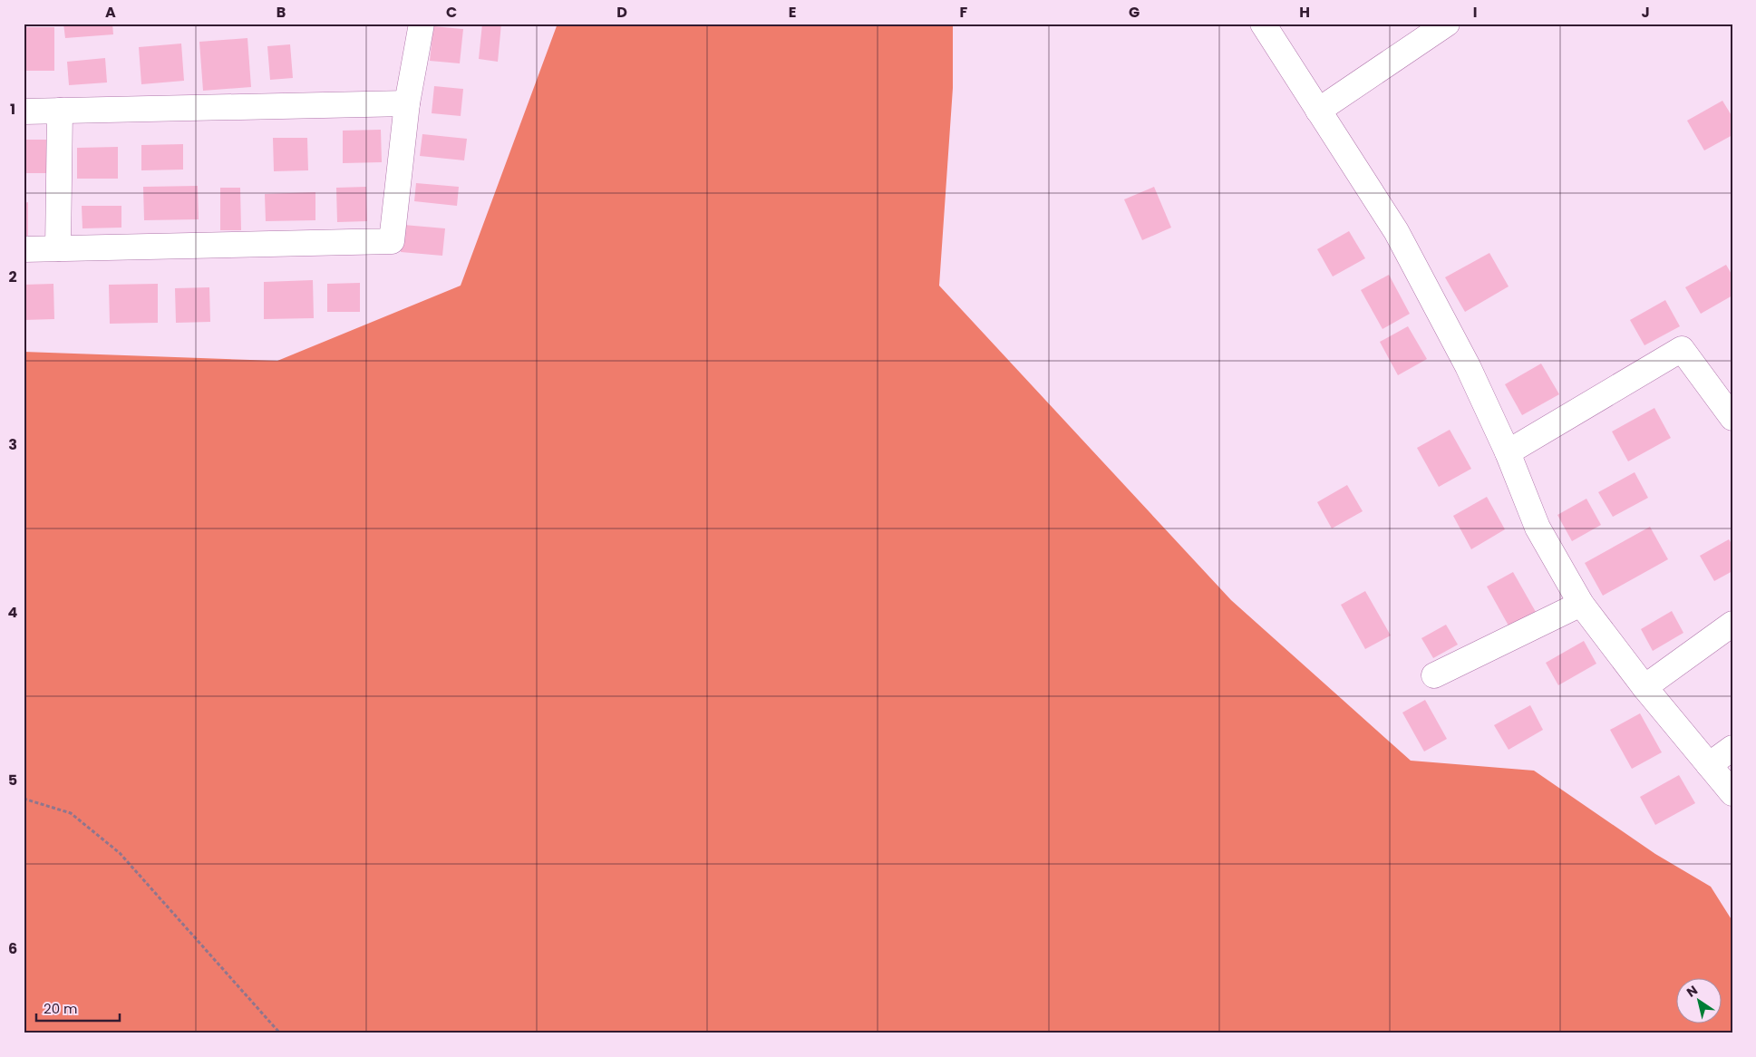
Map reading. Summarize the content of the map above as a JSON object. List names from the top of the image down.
{
  "scale_bar": "20 m",
  "north": "top left",
  "grid": {
    "columns": [
      "A",
      "B",
      "C",
      "D",
      "E",
      "F",
      "G",
      "H",
      "I",
      "J"
    ],
    "rows": [
      "1",
      "2",
      "3",
      "4",
      "5",
      "6"
    ]
  }
}
